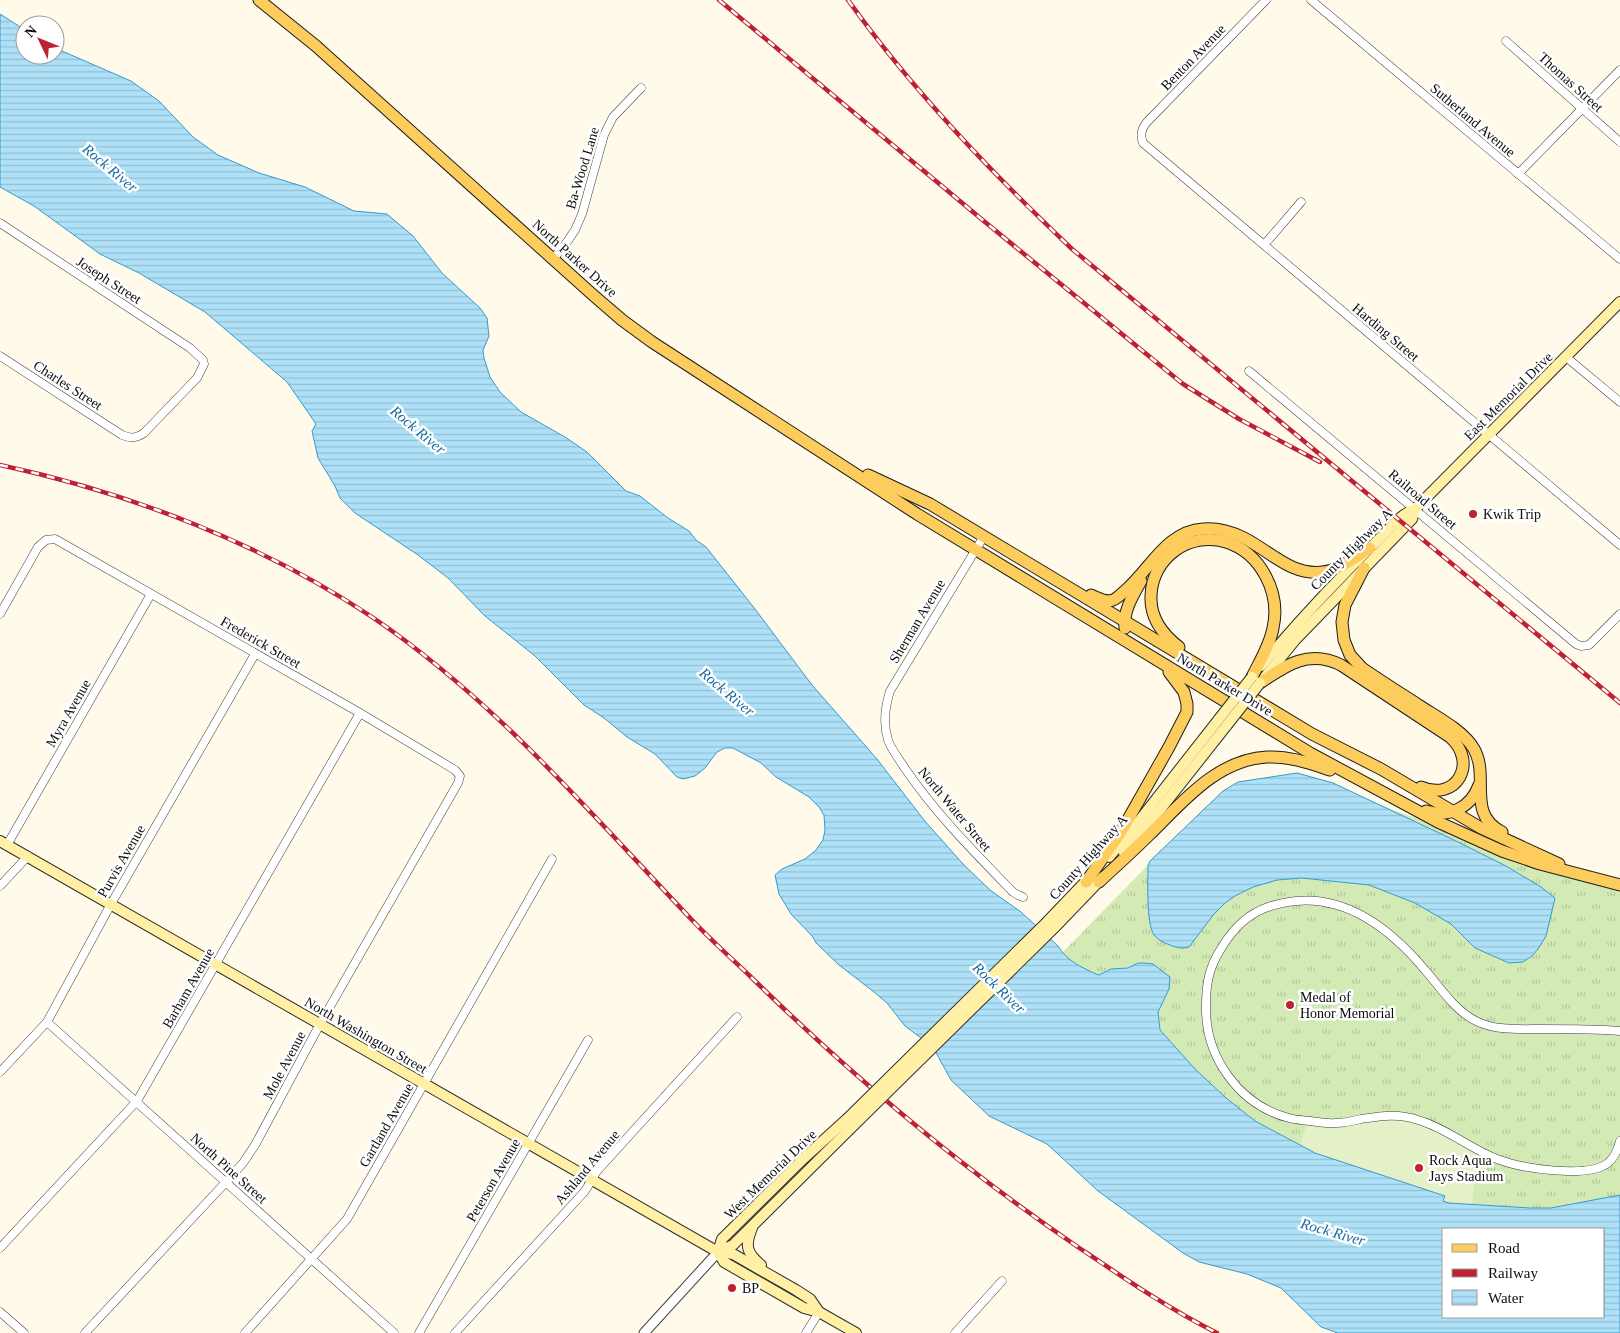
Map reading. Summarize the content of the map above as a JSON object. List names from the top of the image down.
{
  "streets": {
    "main road": [
      "North Parker Drive",
      "East Memorial Drive",
      "County Highway A",
      "North Washington Street",
      "West Memorial Drive"
    ],
    "street": [
      "Benton Avenue",
      "Thomas Street",
      "Sutherland Avenue",
      "Ba-Wood Lane",
      "Joseph Street",
      "Harding Street",
      "Charles Street",
      "Railroad Street",
      "Sherman Avenue",
      "Frederick Street",
      "Myra Avenue",
      "North Water Street",
      "Purvis Avenue",
      "Barham Avenue",
      "Mole Avenue",
      "Gartland Avenue",
      "Ashland Avenue",
      "North Pine Street",
      "Peterson Avenue"
    ]
  },
  "crossings": [
    ["Benton Avenue", "Harding Street"],
    ["Ba-Wood Lane", "North Parker Drive"],
    ["North Parker Drive", "Sherman Avenue"],
    ["Joseph Street", "Charles Street"],
    ["Harding Street", "East Memorial Drive"],
    ["East Memorial Drive", "Railroad Street"],
    ["East Memorial Drive", "County Highway A"],
    ["Railroad Street", "County Highway A"],
    ["County Highway A", "West Memorial Drive"],
    ["Sherman Avenue", "North Water Street"],
    ["Frederick Street", "Myra Avenue"],
    ["Frederick Street", "Purvis Avenue"],
    ["Frederick Street", "Barham Avenue"],
    ["Frederick Street", "Mole Avenue"],
    ["Myra Avenue", "North Washington Street"],
    ["Purvis Avenue", "North Washington Street"],
    ["Purvis Avenue", "North Pine Street"],
    ["Barham Avenue", "North Washington Street"],
    ["Barham Avenue", "North Pine Street"],
    ["North Washington Street", "Mole Avenue"],
    ["North Washington Street", "Gartland Avenue"],
    ["North Washington Street", "Ashland Avenue"],
    ["North Washington Street", "West Memorial Drive"],
    ["North Washington Street", "Peterson Avenue"],
    ["Mole Avenue", "North Pine Street"],
    ["Gartland Avenue", "North Pine Street"]
  ],
  "water": ["Rock River"],
  "places": [
    "Kwik Trip",
    "Medal of Honor Memorial",
    "Rock Aqua Jays Stadium",
    "BP"
  ],
  "legend": ["Road", "Railway", "Water"],
  "north": "top left"
}
